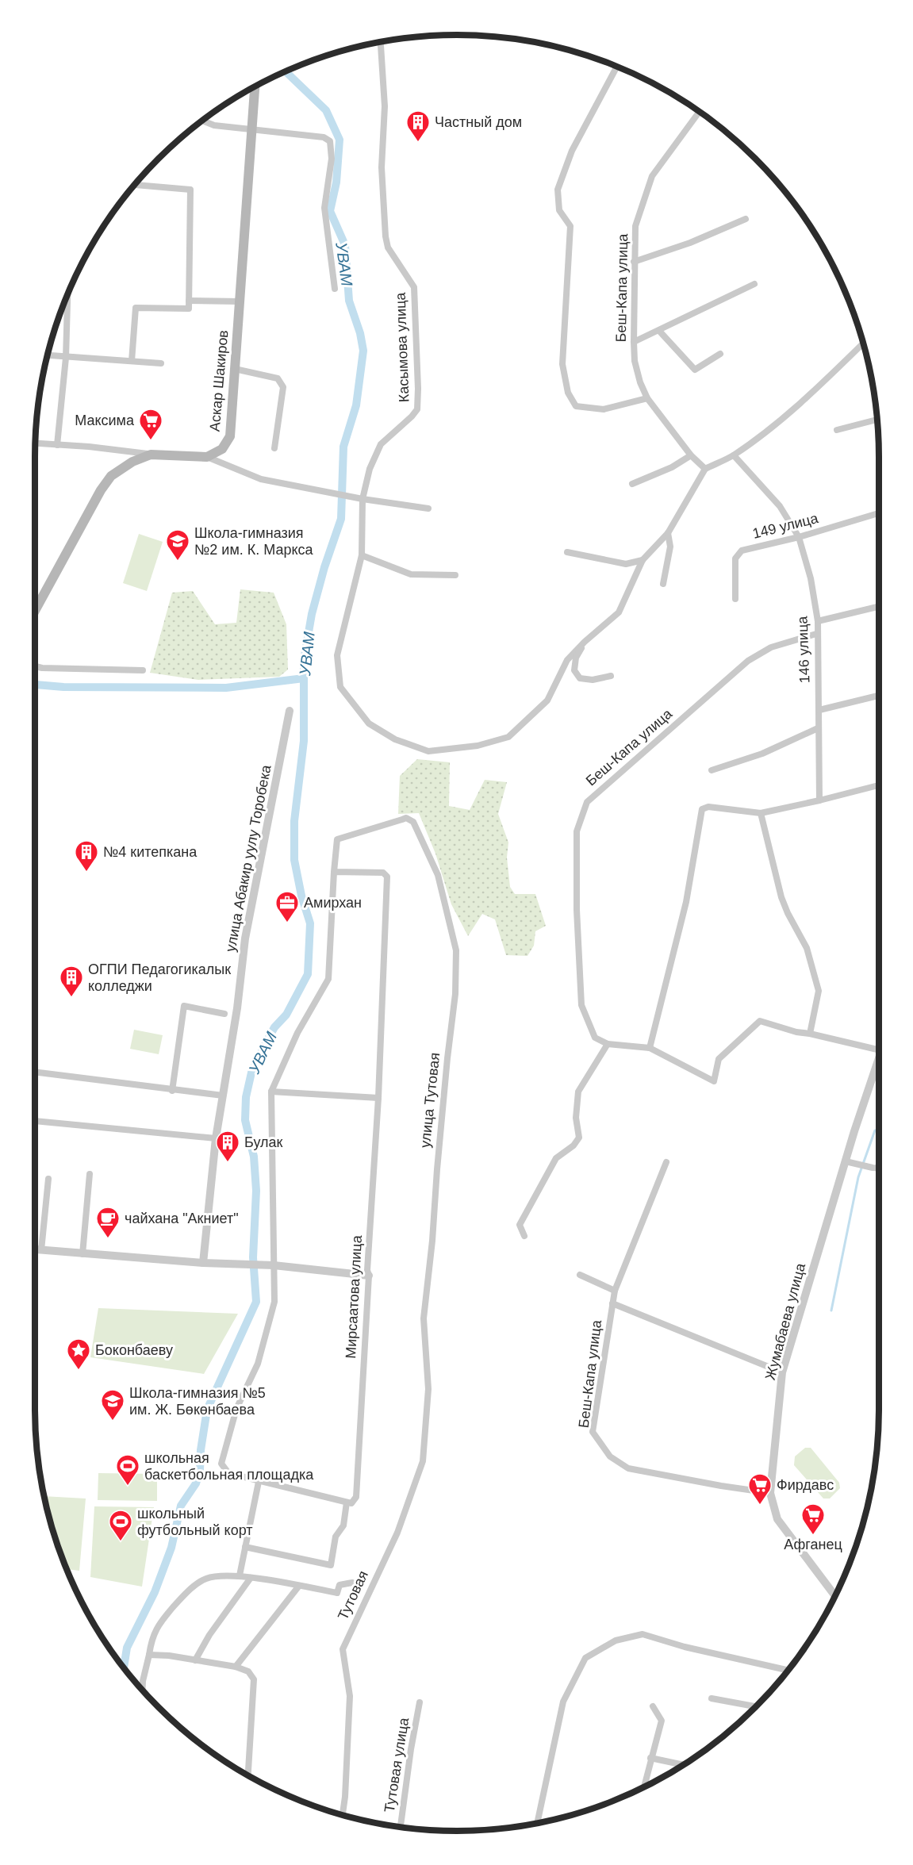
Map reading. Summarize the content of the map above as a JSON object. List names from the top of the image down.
{
  "streets": {
    "main road": ["Аскар Шакиров"],
    "street": [
      "Беш-Капа улица",
      "Касымова улица",
      "149 улица",
      "146 улица",
      "улица Абакир уулу Торобека",
      "улица Тутовая",
      "Мирсаатова улица",
      "Жумабаева улица",
      "Тутовая",
      "Тутовая улица"
    ]
  },
  "crossings": [
    ["Беш-Капа улица", "Касымова улица"],
    ["Беш-Капа улица", "146 улица"],
    ["Беш-Капа улица", "Жумабаева улица"],
    ["149 улица", "146 улица"],
    ["улица Тутовая", "Мирсаатова улица"],
    ["улица Тутовая", "Тутовая"]
  ],
  "water": ["УВАМ"],
  "places": {
    "building": [
      "Частный дом",
      "№4 китепкана",
      "ОГПИ Педагогикалык колледжи",
      "Булак"
    ],
    "supermarket": ["Максима", "Фирдавс", "Афганец"],
    "school or university": ["Школа-гимназия №2 им. К. Маркса", "Школа-гимназия №5 им. Ж. Бөкөнбаева"],
    "office": ["Амирхан"],
    "cafe": ["чайхана \"Акниет\""],
    "place": ["Боконбаеву"],
    "sports": ["школьная баскетбольная площадка", "школьный футбольный корт"]
  }
}
